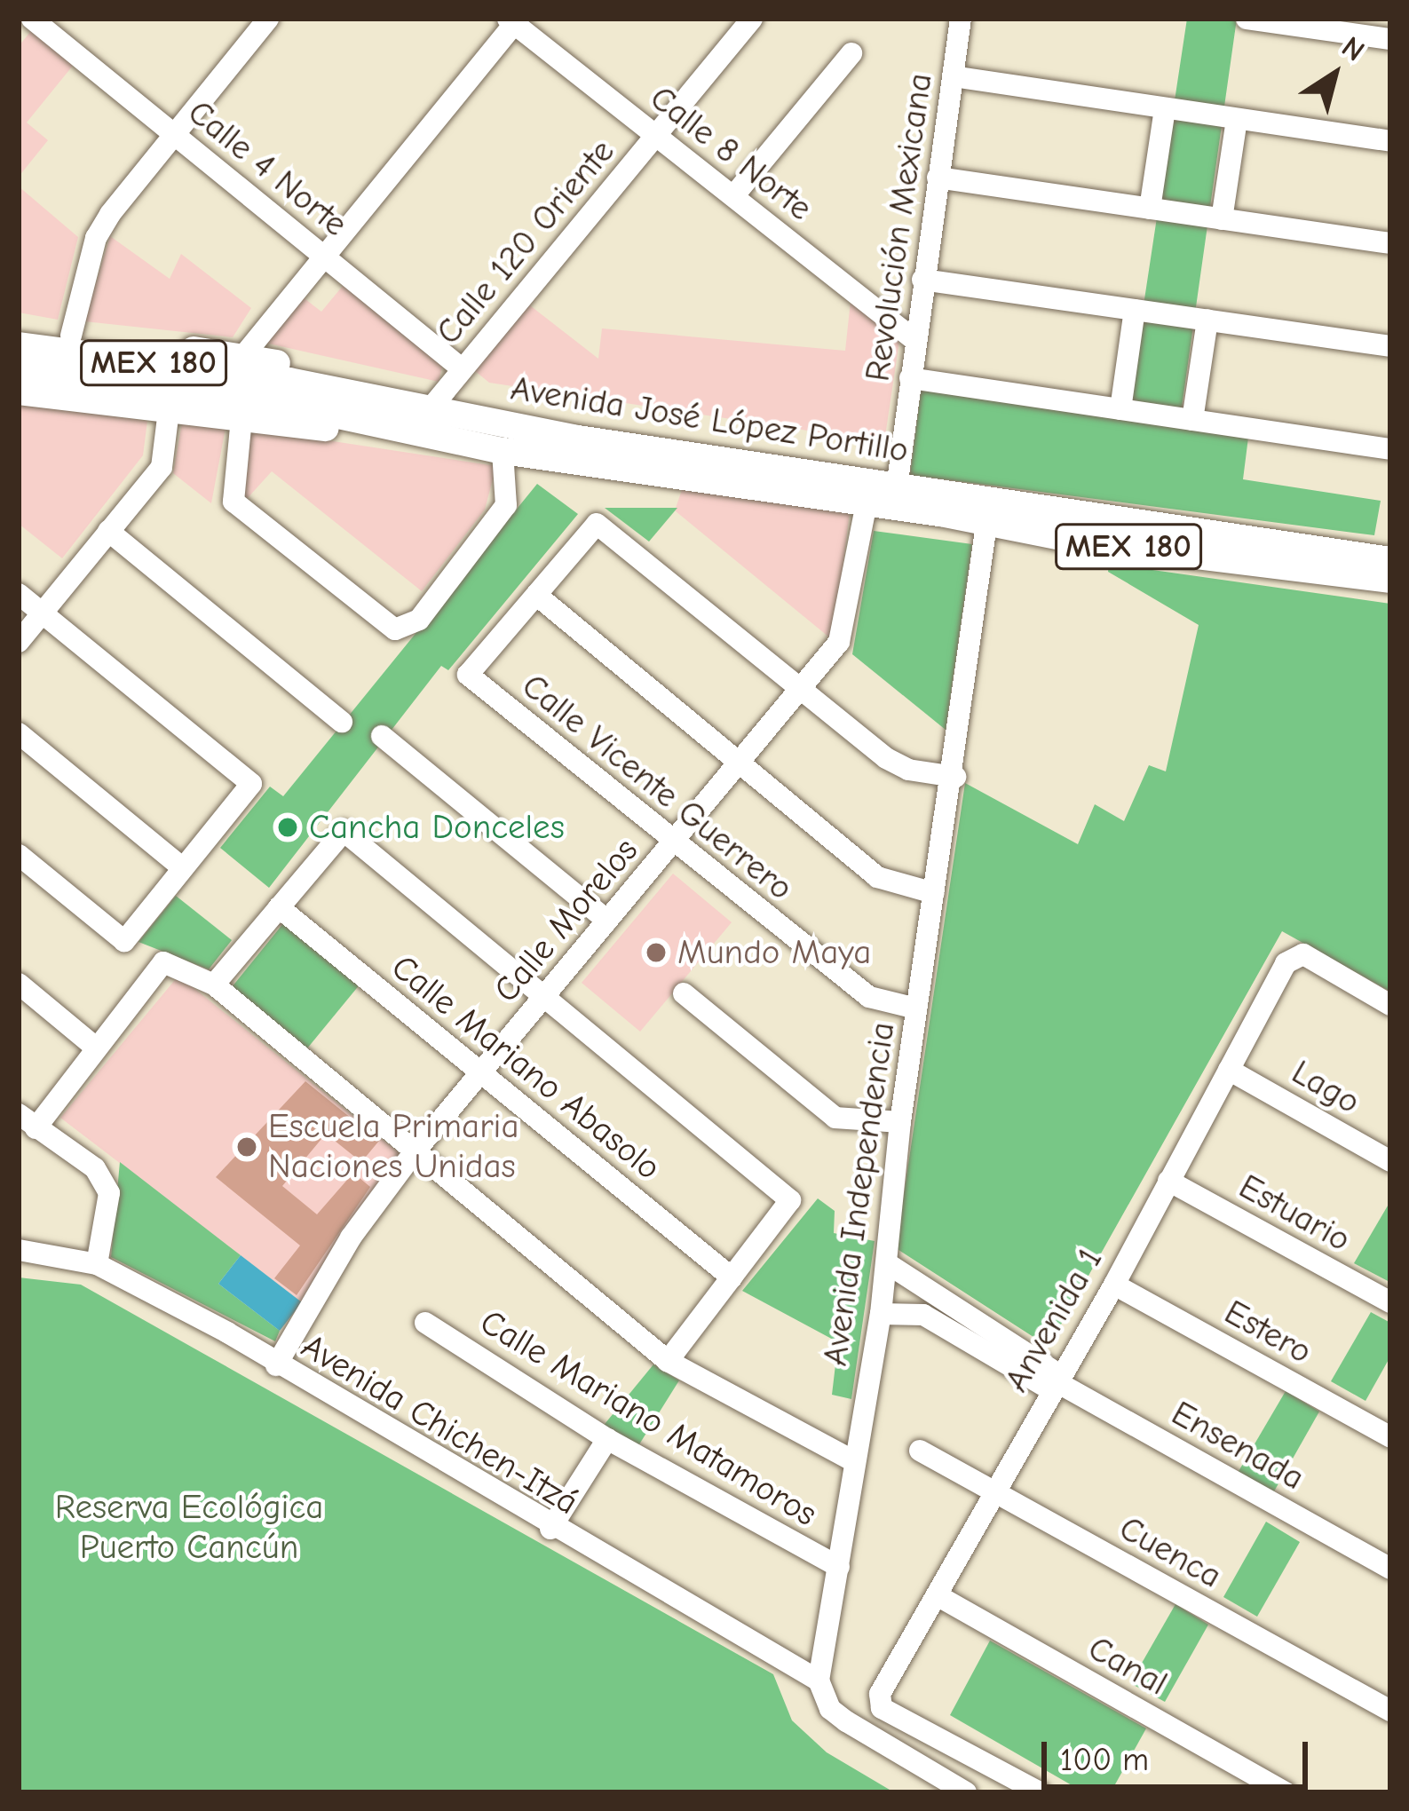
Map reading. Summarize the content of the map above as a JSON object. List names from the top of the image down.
{
  "streets": {
    "main road": ["MEX 180", "Avenida José López Portillo"],
    "street": [
      "Calle 8 Norte",
      "Calle 4 Norte",
      "Revolución Mexicana",
      "Calle 120 Oriente",
      "Calle Vicente Guerrero",
      "Calle Morelos",
      "Calle Mariano Abasolo",
      "Lago",
      "Avenida Independencia",
      "Estuario",
      "Anvenida 1",
      "Estero",
      "Calle Mariano Matamoros",
      "Avenida Chichen-Itzá",
      "Ensenada",
      "Cuenca",
      "Canal"
    ]
  },
  "crossings": [
    ["Calle 8 Norte", "Revolución Mexicana"],
    ["Calle 8 Norte", "Calle 120 Oriente"],
    ["Calle 4 Norte", "Calle 120 Oriente"],
    ["Revolución Mexicana", "Avenida José López Portillo"],
    ["Revolución Mexicana", "Calle Morelos"],
    ["Calle 120 Oriente", "Avenida José López Portillo"],
    ["Avenida José López Portillo", "Calle Morelos"],
    ["Avenida José López Portillo", "Avenida Independencia"],
    ["Calle Vicente Guerrero", "Calle Morelos"],
    ["Calle Vicente Guerrero", "Avenida Independencia"],
    ["Calle Morelos", "Calle Mariano Abasolo"],
    ["Calle Morelos", "Avenida Chichen-Itzá"],
    ["Lago", "Anvenida 1"],
    ["Avenida Independencia", "Calle Mariano Matamoros"],
    ["Avenida Independencia", "Avenida Chichen-Itzá"],
    ["Avenida Independencia", "Ensenada"],
    ["Estuario", "Anvenida 1"],
    ["Anvenida 1", "Estero"],
    ["Anvenida 1", "Ensenada"],
    ["Anvenida 1", "Cuenca"],
    ["Anvenida 1", "Canal"]
  ],
  "parks": ["Reserva Ecológica Puerto Cancún"],
  "places": ["Cancha Donceles", "Mundo Maya", "Escuela Primaria Naciones Unidas"],
  "scale_bar": "100 m",
  "north": "top right"
}
